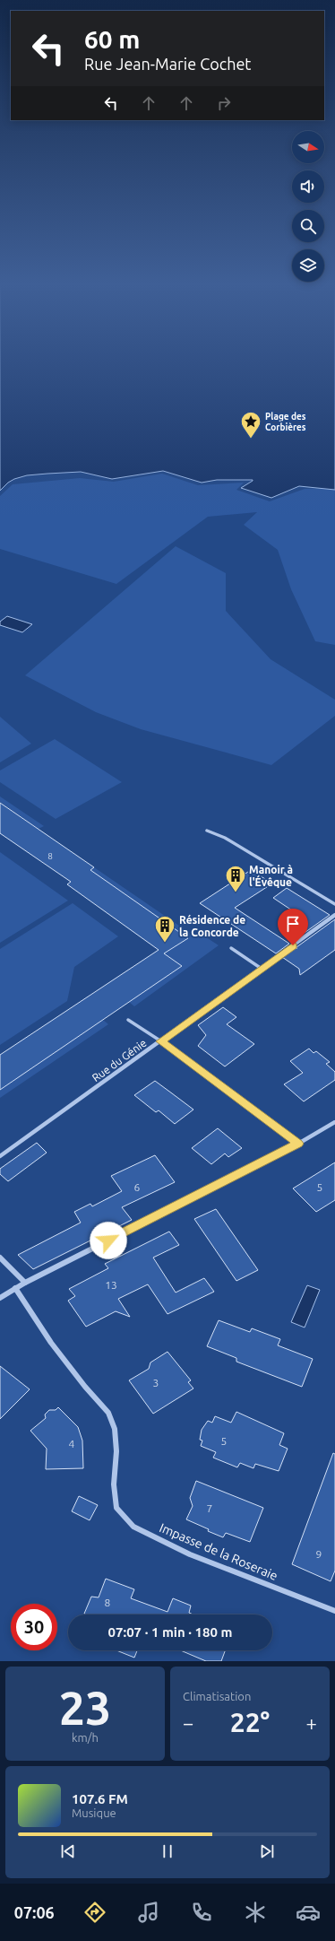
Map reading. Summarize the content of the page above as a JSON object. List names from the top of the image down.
{
  "streets": {
    "street": ["Rue du Génie", "Impasse de la Roseraie"]
  },
  "places": {
    "place": ["Plage des Corbières"],
    "building": ["Manoir à l'Évêque", "Résidence de la Concorde"]
  },
  "house_numbers": [
    "8",
    "6",
    "5",
    "13",
    "3",
    "5",
    "4",
    "7",
    "9",
    "8"
  ],
  "north": "right",
  "page": {
    "turn": ["60 m", "Rue Jean-Marie Cochet"],
    "limit": "30",
    "trip": "07:07 · 1 min · 180 m",
    "tile": [
      ["23", "km/h"],
      "Climatisation"
    ],
    "heat": ["−", "22°", "+"],
    "song": ["107.6 FM", "Musique"],
    "tabs": "07:06"
  }
}
